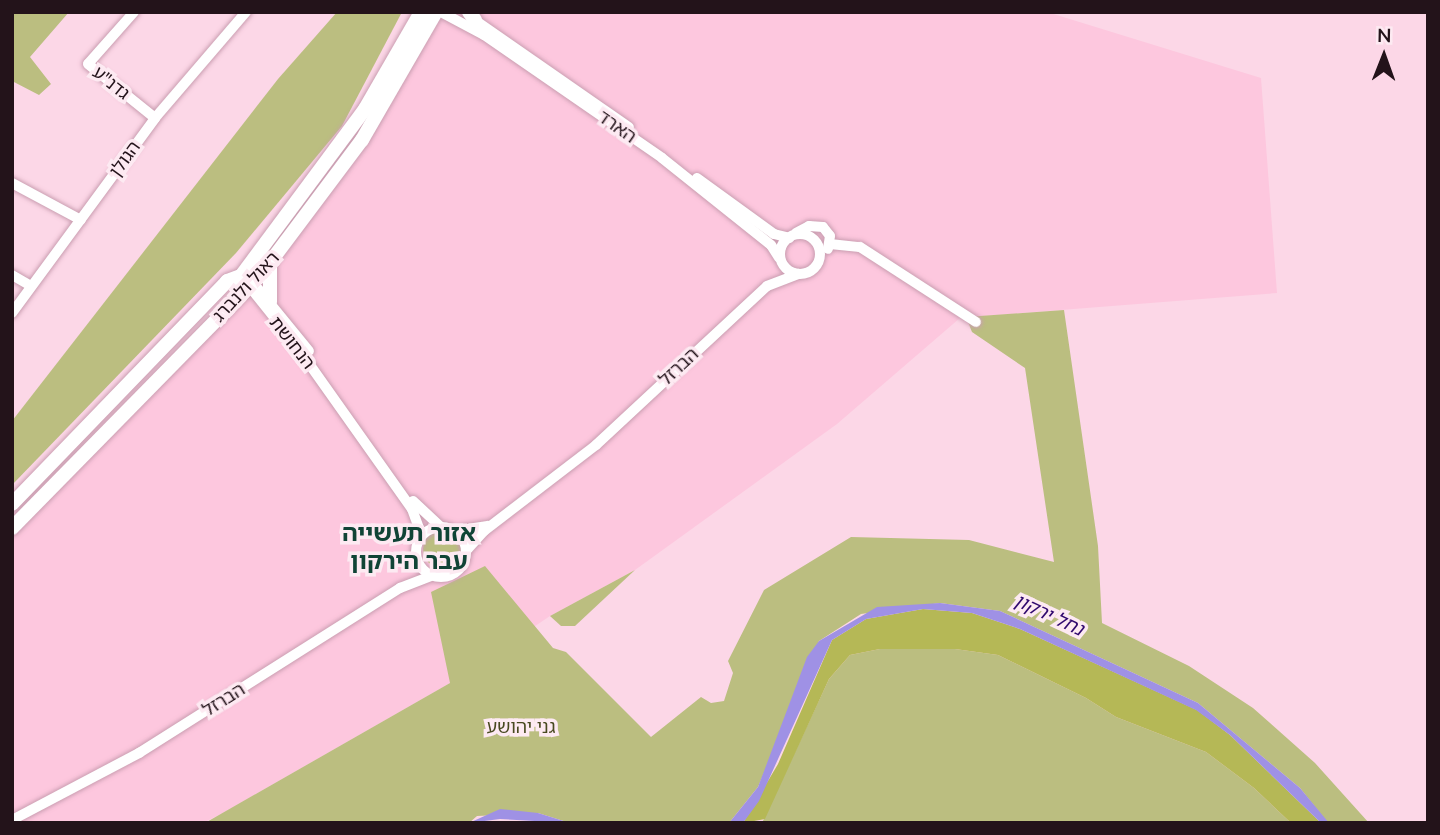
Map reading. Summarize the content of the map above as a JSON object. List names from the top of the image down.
{
  "streets": {
    "street": [
      "גדנ\"ע",
      "הארד",
      "הגולן",
      "ראול ולנברג",
      "הנחושת",
      "הברזל"
    ]
  },
  "crossings": [
    ["גדנ\"ע", "הגולן"],
    ["הארד", "ראול ולנברג"],
    ["הארד", "הברזל"],
    ["ראול ולנברג", "הנחושת"],
    ["הנחושת", "הברזל"]
  ],
  "districts": ["אזור תעשייה עבר הירקון"],
  "water": ["נחל ירקון"],
  "parks": ["גני יהושע"],
  "north": "top"
}
